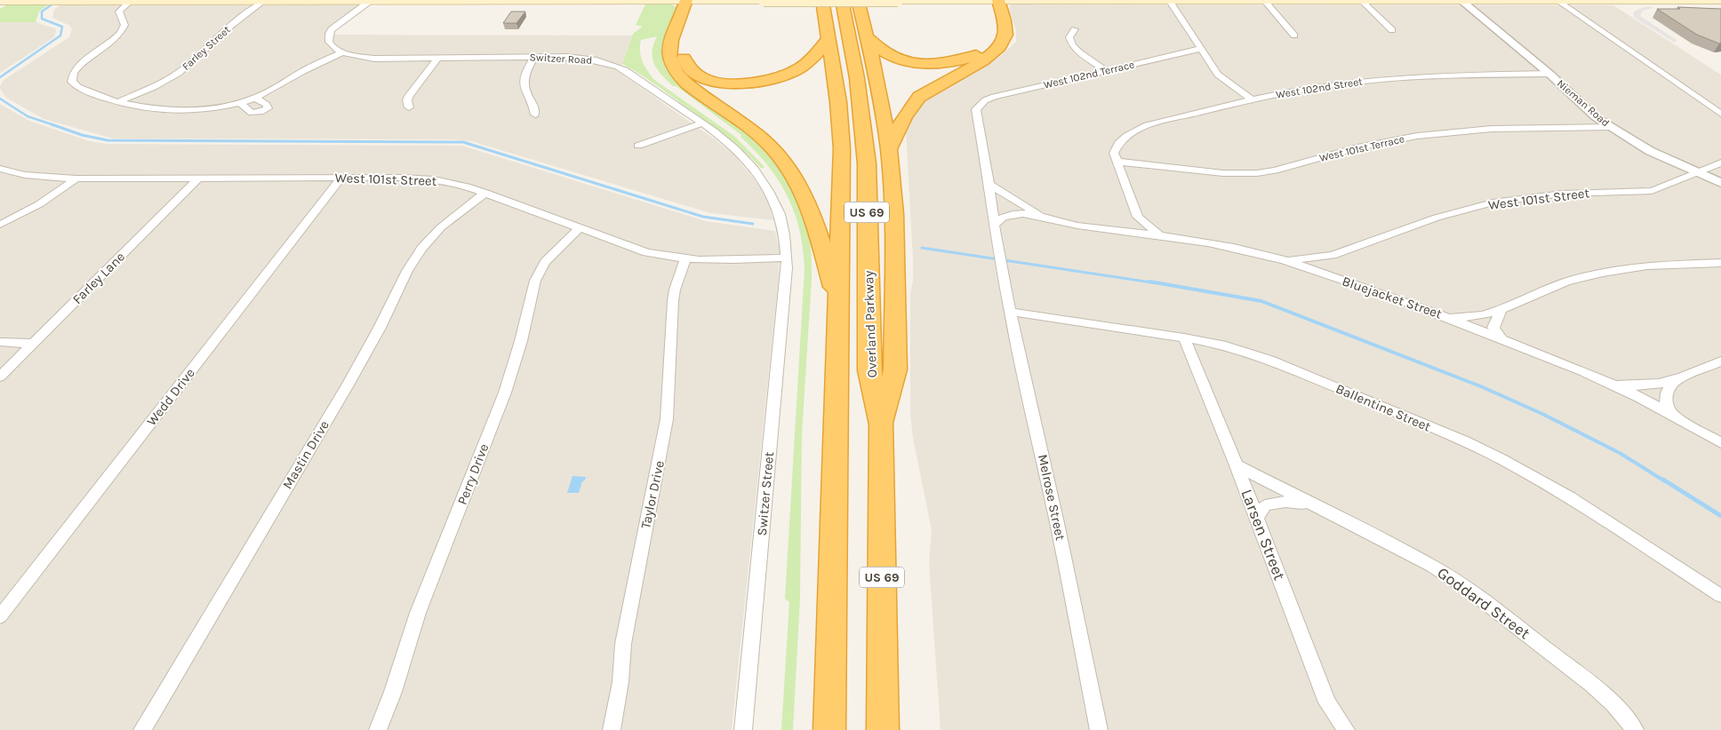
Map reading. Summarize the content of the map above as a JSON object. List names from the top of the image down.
{
  "streets": {
    "highway": ["US 69", "Overland Parkway"],
    "street": [
      "Farley Street",
      "Switzer Road",
      "West 102nd Terrace",
      "West 102nd Street",
      "Nieman Road",
      "West 101st Terrace",
      "West 101st Street",
      "Farley Lane",
      "Bluejacket Street",
      "Wedd Drive",
      "Ballentine Street",
      "Mastin Drive",
      "Perry Drive",
      "Switzer Street",
      "Taylor Drive",
      "Melrose Street",
      "Larsen Street",
      "Goddard Street"
    ]
  },
  "crossings": [
    ["Switzer Road", "West 101st Street"],
    ["Switzer Road", "Switzer Street"],
    ["West 102nd Terrace", "Bluejacket Street"],
    ["West 102nd Terrace", "Melrose Street"],
    ["West 102nd Street", "Nieman Road"],
    ["West 102nd Street", "West 101st Terrace"],
    ["Nieman Road", "West 101st Terrace"],
    ["Nieman Road", "West 101st Street"],
    ["West 101st Street", "Farley Lane"],
    ["West 101st Street", "Bluejacket Street"],
    ["West 101st Street", "Wedd Drive"],
    ["West 101st Street", "Mastin Drive"],
    ["West 101st Street", "Perry Drive"],
    ["West 101st Street", "Switzer Street"],
    ["West 101st Street", "Taylor Drive"],
    ["Bluejacket Street", "Melrose Street"],
    ["Ballentine Street", "Melrose Street"],
    ["Ballentine Street", "Larsen Street"],
    ["Larsen Street", "Goddard Street"]
  ]
}
